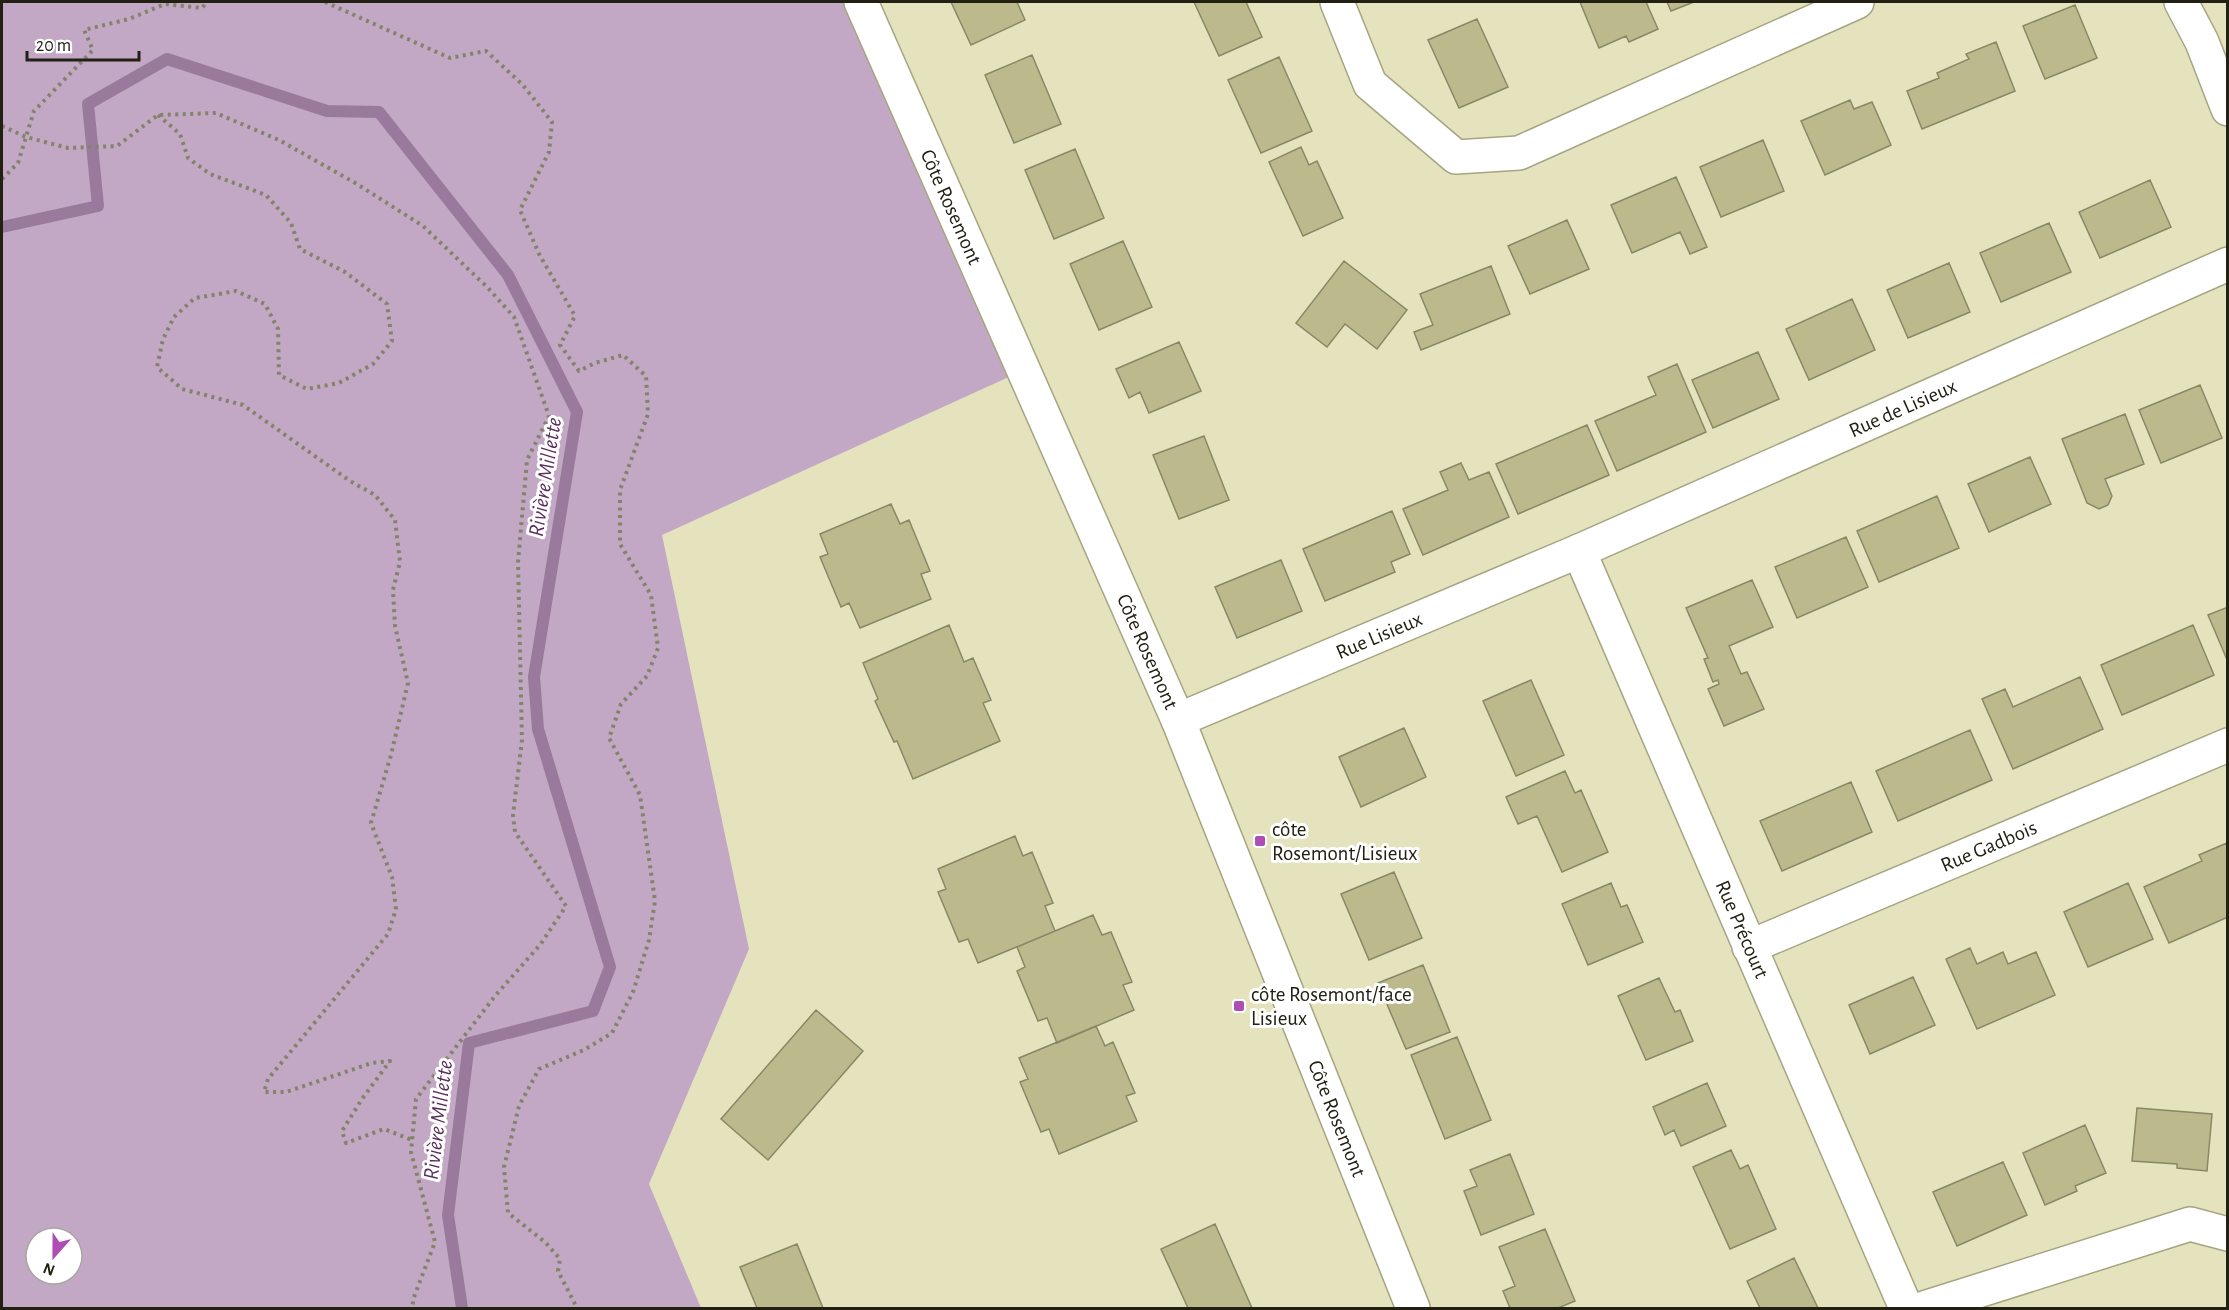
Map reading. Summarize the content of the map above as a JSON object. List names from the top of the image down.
{
  "streets": {
    "street": [
      "Côte Rosemont",
      "Rue de Lisieux",
      "Rue Lisieux",
      "Rue Gadbois",
      "Rue Précourt"
    ]
  },
  "crossings": [
    ["Côte Rosemont", "Rue Lisieux"],
    ["Rue de Lisieux", "Rue Lisieux"],
    ["Rue de Lisieux", "Rue Précourt"],
    ["Rue Lisieux", "Rue Précourt"],
    ["Rue Gadbois", "Rue Précourt"]
  ],
  "water": ["Rivière Millette"],
  "places": {
    "transit": ["côte Rosemont/Lisieux", "côte Rosemont/face Lisieux"]
  },
  "scale_bar": "20 m",
  "north": "bottom"
}
